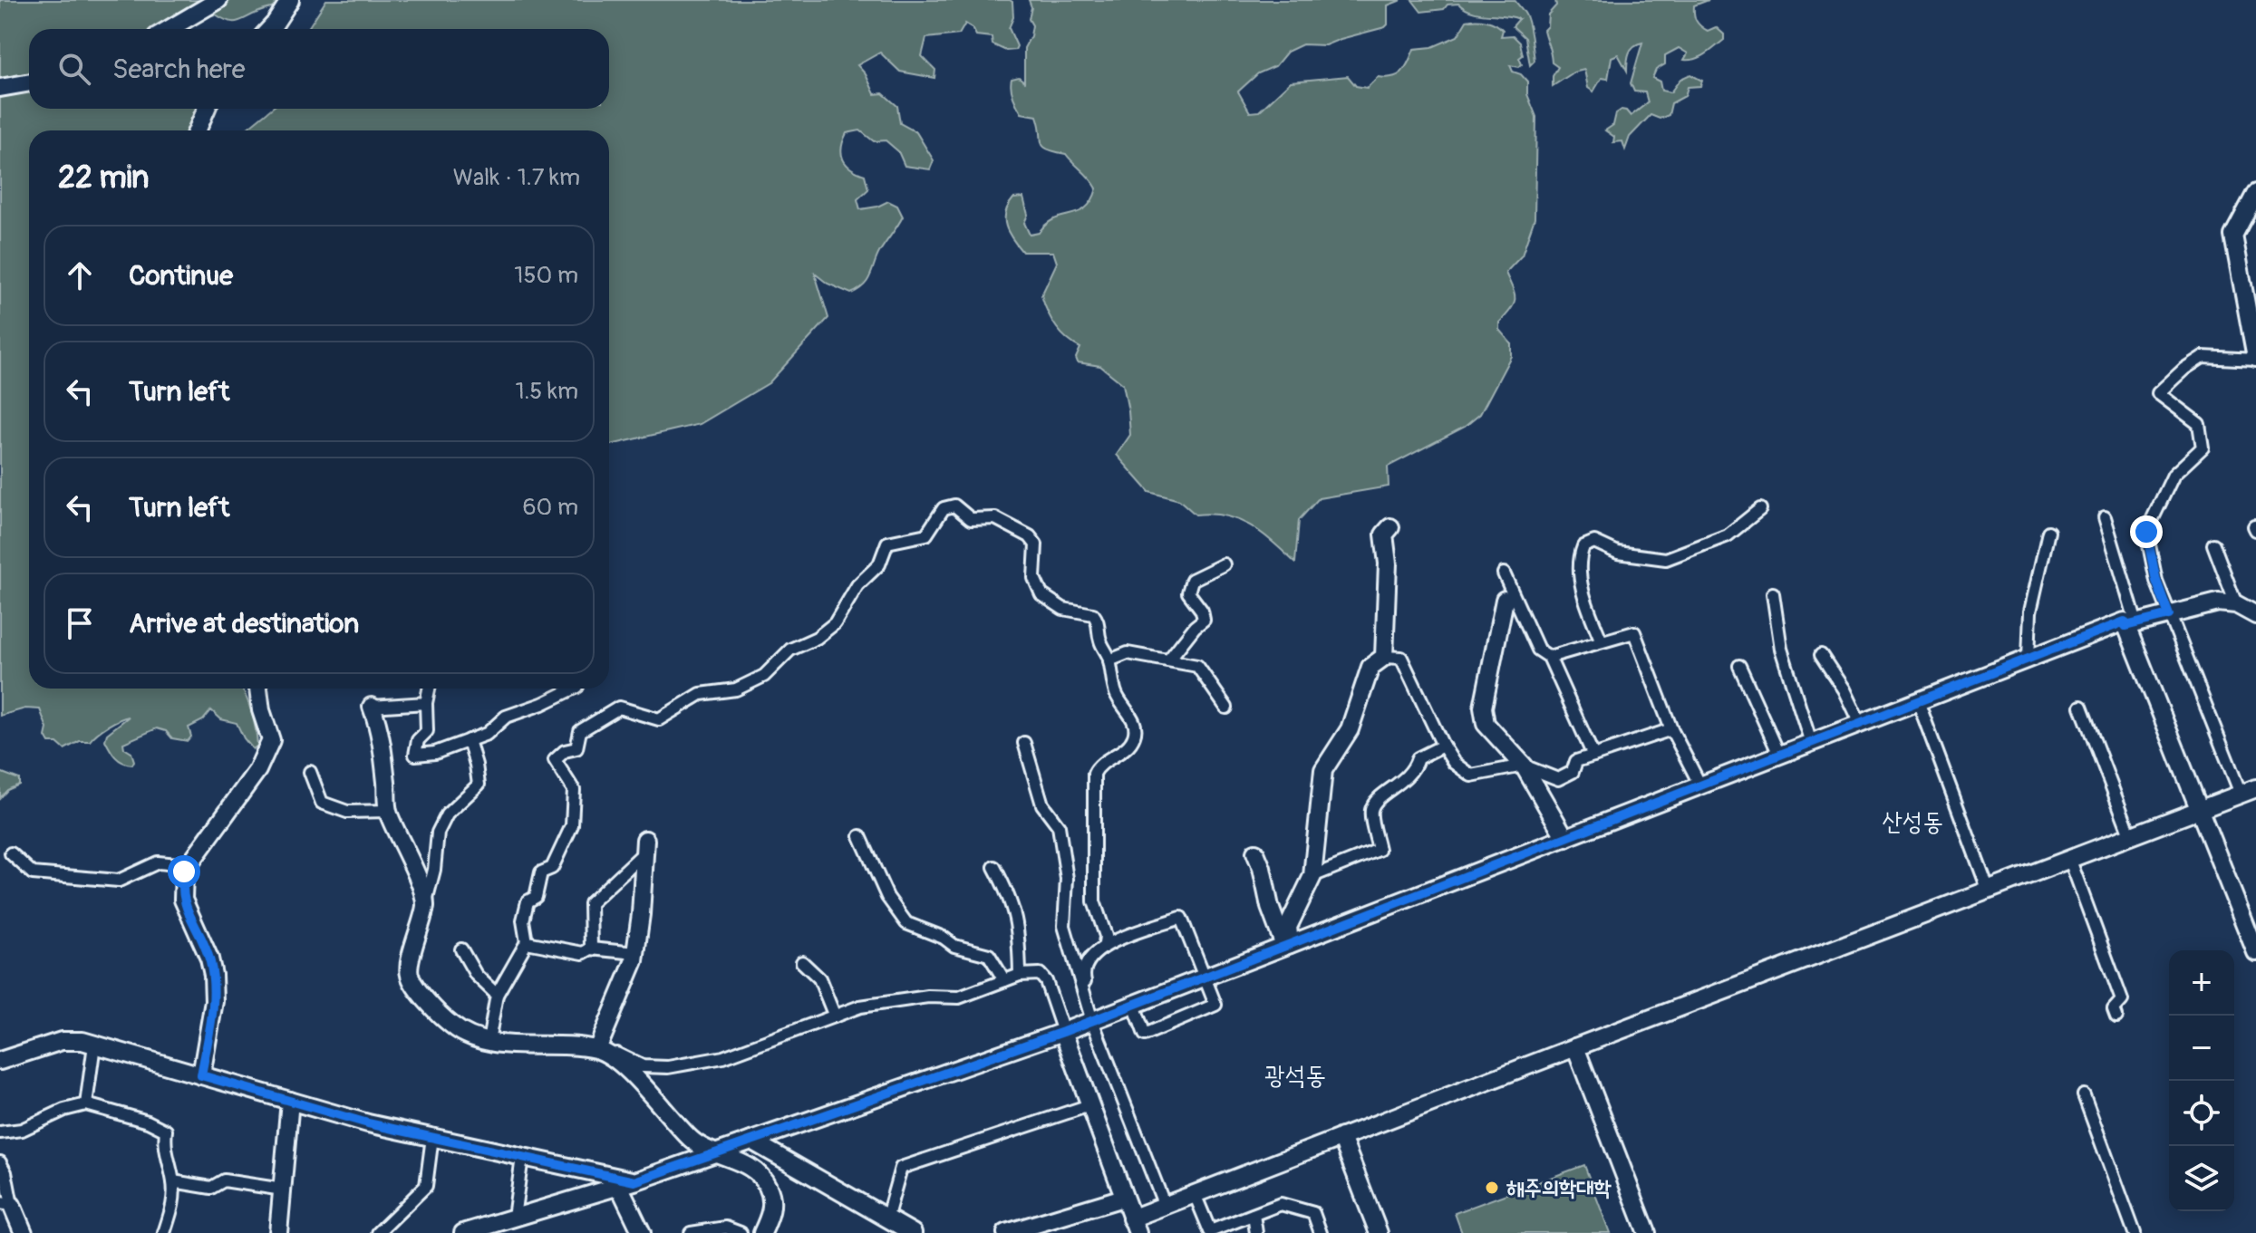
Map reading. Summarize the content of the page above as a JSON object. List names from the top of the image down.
{
  "districts": ["산성동", "광석동"],
  "places": ["해주의학대학"],
  "page": {
    "search": "Search here",
    "heading": ["22 min", "Walk · 1.7 km"],
    "list": [
      ["Continue", "150 m"],
      ["Turn left", "1.5 km"],
      ["Turn left", "60 m"],
      "Arrive at destination"
    ],
    "map_buttons": ["+", "−"]
  }
}
